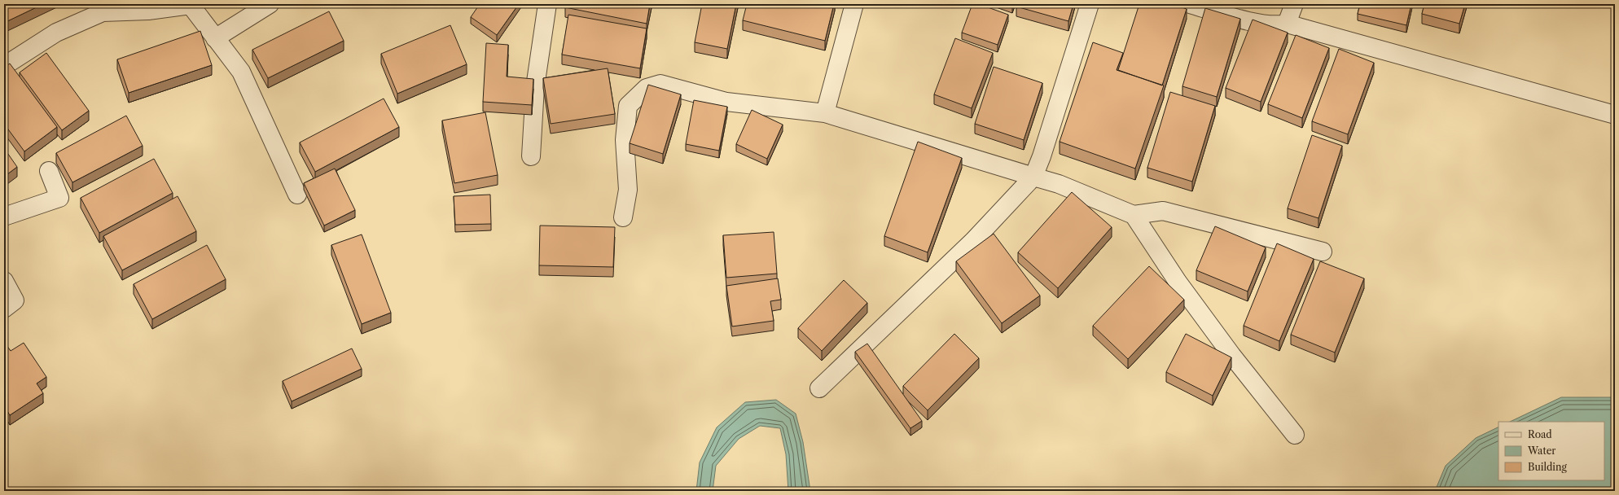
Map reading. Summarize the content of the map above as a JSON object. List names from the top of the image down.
{
  "legend": ["Road", "Water", "Building"]
}
